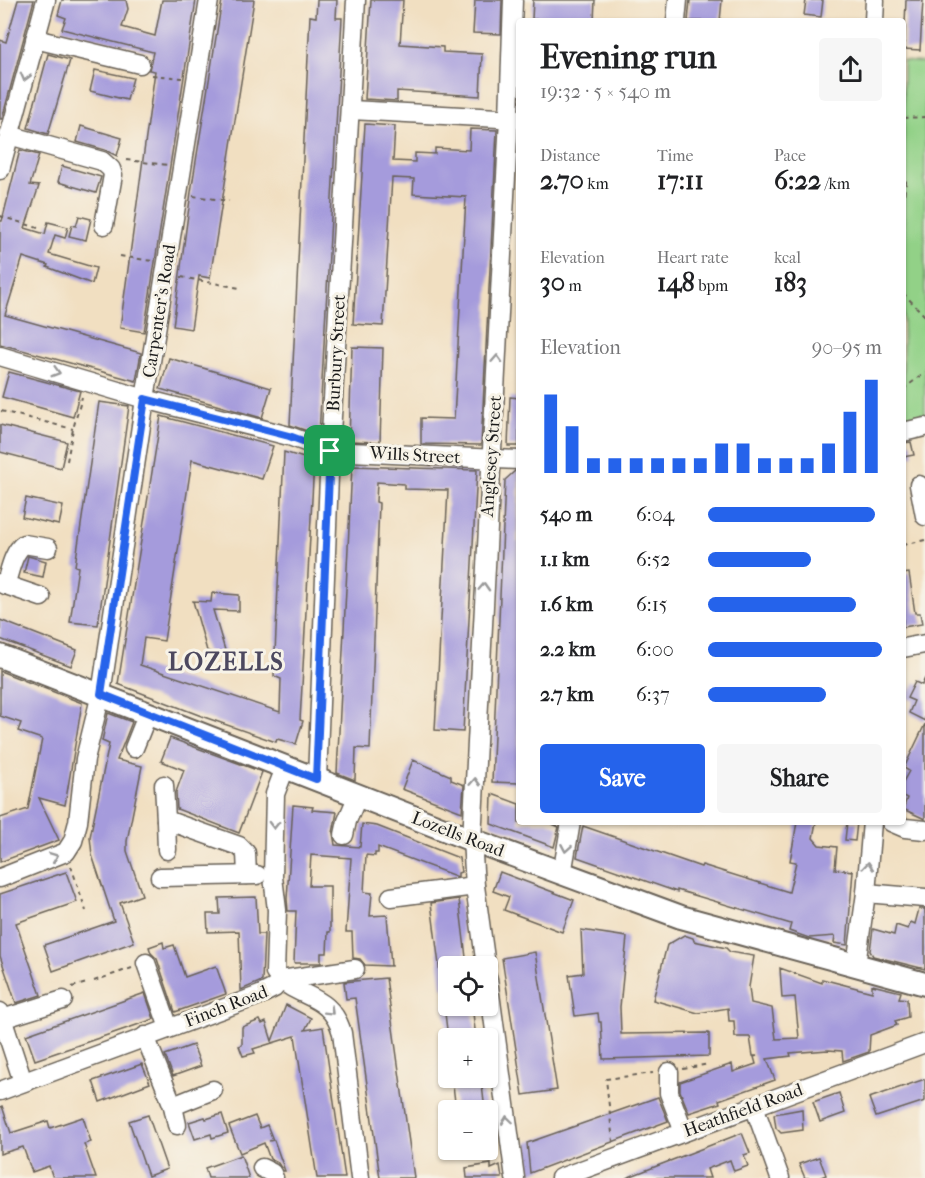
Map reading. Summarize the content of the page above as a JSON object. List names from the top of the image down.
{
  "streets": {
    "main road": ["Lozells Road"],
    "street": [
      "Carpenter's Road",
      "Burbury Street",
      "Wills Street",
      "Anglesey Street",
      "Finch Road",
      "Heathfield Road"
    ]
  },
  "crossings": [
    ["Carpenter's Road", "Wills Street"],
    ["Carpenter's Road", "Lozells Road"],
    ["Burbury Street", "Wills Street"],
    ["Burbury Street", "Lozells Road"],
    ["Wills Street", "Anglesey Street"],
    ["Anglesey Street", "Lozells Road"],
    ["Lozells Road", "Finch Road"]
  ],
  "one_way": ["Anglesey Street"],
  "districts": ["LOZELLS"],
  "page": {
    "heading": ["Evening run", "19:32 · 5 × 540 m"],
    "stats": [
      ["Distance", "2.70 km"],
      ["Time", "17:11"],
      ["Pace", "6:22 /km"],
      ["Elevation", "30 m"],
      ["Heart rate", "148 bpm"],
      ["kcal", "183"]
    ],
    "chart": ["Elevation", "90–95 m"],
    "list": [
      {
        "name": "540 m",
        "note": "6:04"
      },
      {
        "name": "1.1 km",
        "note": "6:52"
      },
      {
        "name": "1.6 km",
        "note": "6:15"
      },
      {
        "name": "2.2 km",
        "note": "6:00"
      },
      {
        "name": "2.7 km",
        "note": "6:37"
      }
    ],
    "buttons": ["Save", "Share"],
    "map_buttons": ["+", "−"]
  }
}
